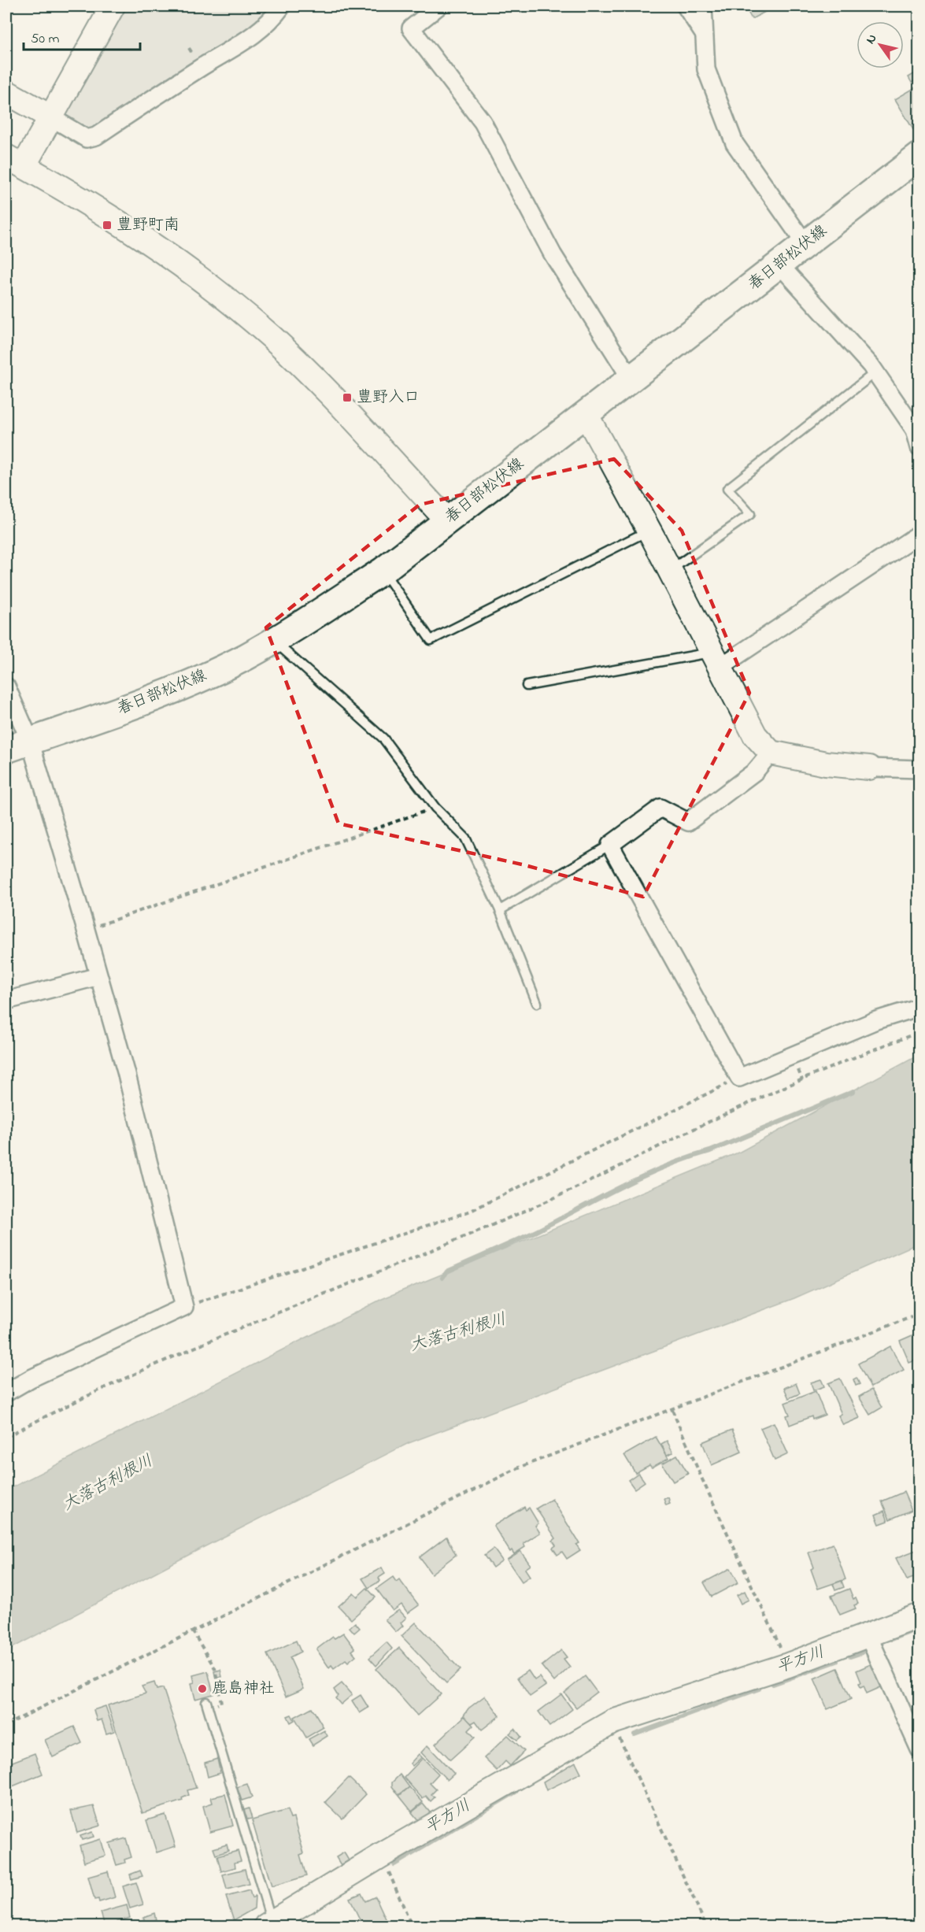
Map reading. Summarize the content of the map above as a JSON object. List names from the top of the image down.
{
  "streets": {
    "main road": ["春日部松伏線"]
  },
  "water": ["大落古利根川", "平方川"],
  "places": {
    "transit": ["豊野町南", "豊野入口"],
    "other": ["鹿島神社"]
  },
  "scale_bar": "50 m",
  "north": "top left"
}
